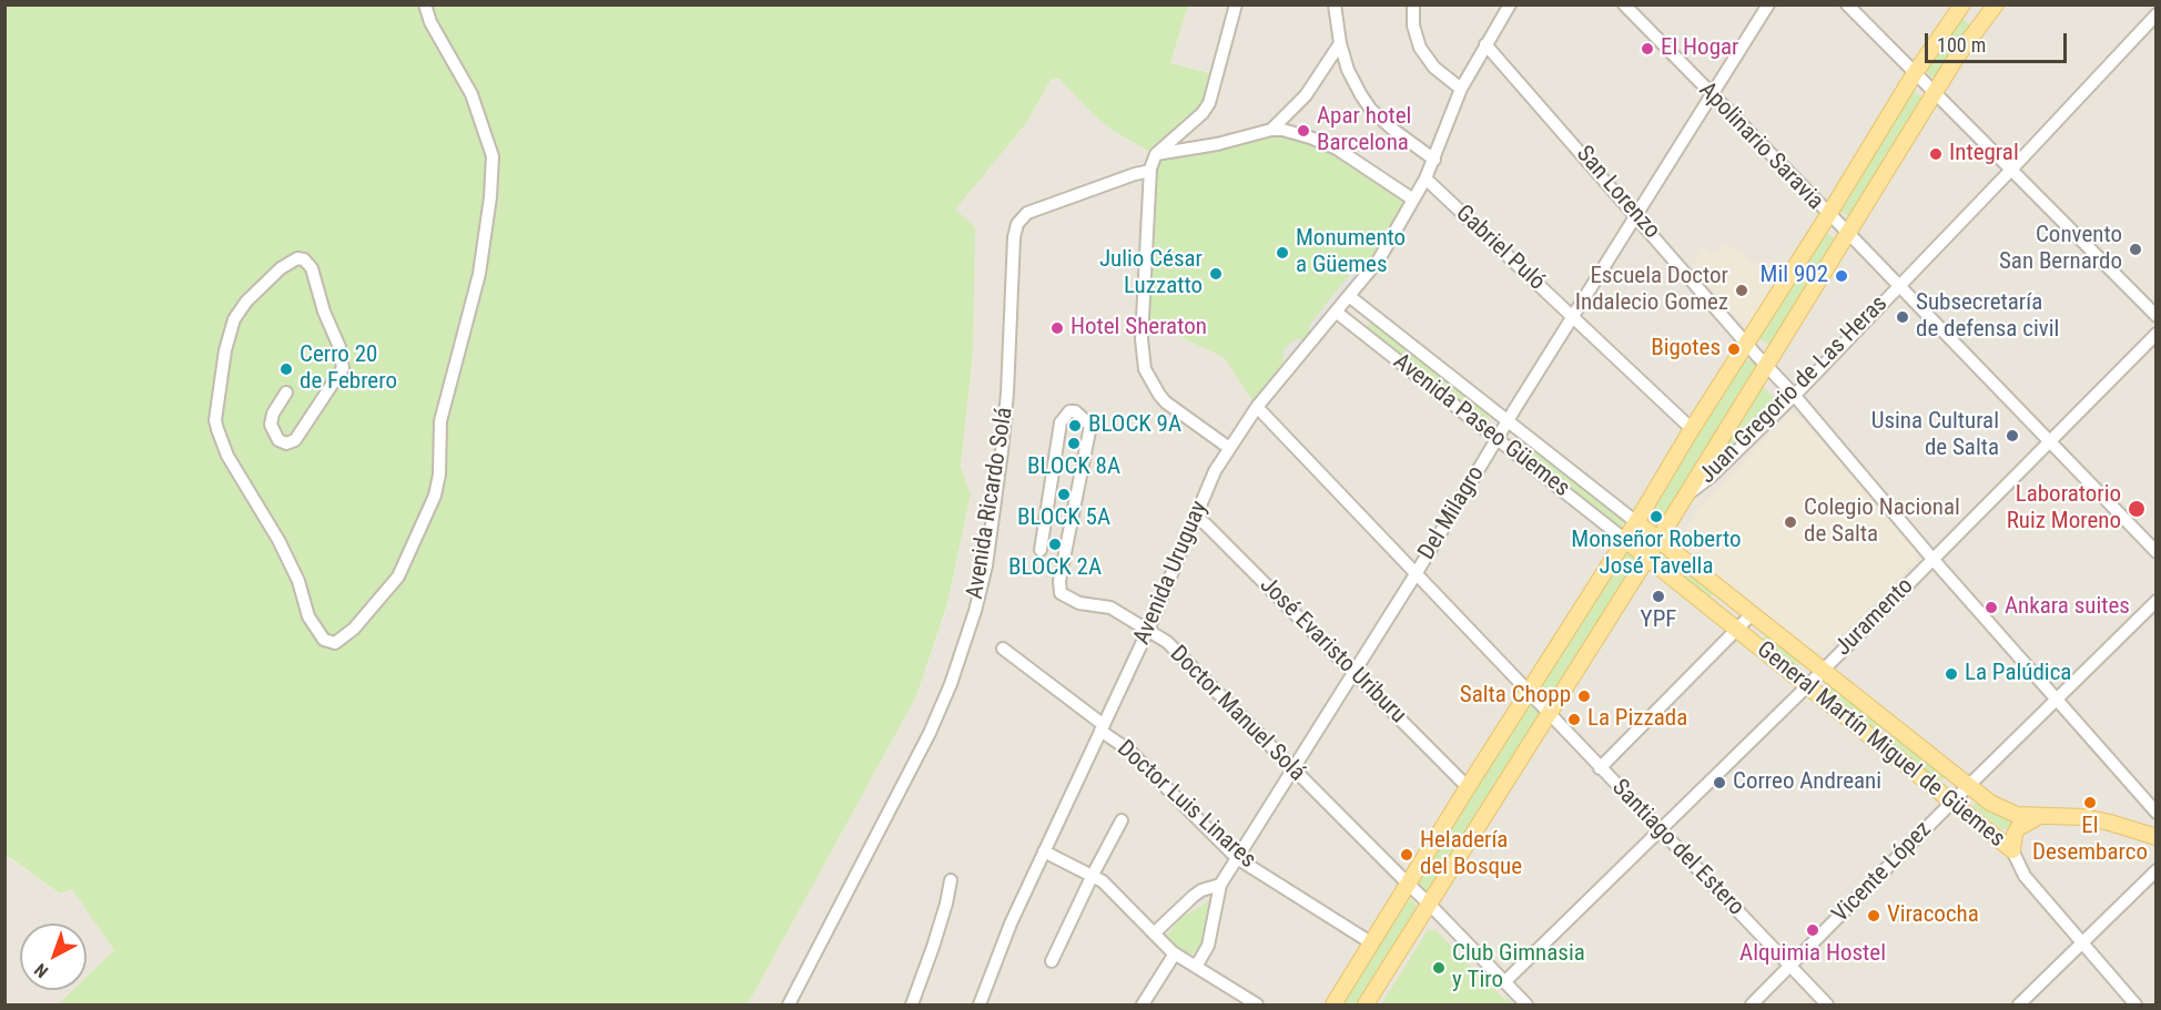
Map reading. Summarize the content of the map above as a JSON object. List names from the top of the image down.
{
  "streets": {
    "main road": ["General Martín Miguel de Güemes"],
    "street": [
      "Apolinario Saravia",
      "San Lorenzo",
      "Gabriel Puló",
      "Juan Gregorio de Las Heras",
      "Avenida Paseo Güemes",
      "Avenida Ricardo Solá",
      "Del Milagro",
      "Avenida Uruguay",
      "Juramento",
      "José Evaristo Uriburu",
      "Doctor Manuel Solá",
      "Doctor Luis Linares",
      "Santiago del Estero",
      "Vicente López"
    ]
  },
  "crossings": [
    ["Apolinario Saravia", "Juan Gregorio de Las Heras"],
    ["Apolinario Saravia", "Del Milagro"],
    ["Apolinario Saravia", "Juramento"],
    ["San Lorenzo", "Juan Gregorio de Las Heras"],
    ["San Lorenzo", "Del Milagro"],
    ["San Lorenzo", "Avenida Uruguay"],
    ["San Lorenzo", "Juramento"],
    ["San Lorenzo", "Vicente López"],
    ["Gabriel Puló", "Del Milagro"],
    ["Gabriel Puló", "Avenida Uruguay"],
    ["Avenida Paseo Güemes", "Del Milagro"],
    ["Avenida Paseo Güemes", "Avenida Uruguay"],
    ["Avenida Paseo Güemes", "General Martín Miguel de Güemes"],
    ["Del Milagro", "José Evaristo Uriburu"],
    ["Del Milagro", "Doctor Manuel Solá"],
    ["Del Milagro", "Doctor Luis Linares"],
    ["Del Milagro", "Santiago del Estero"],
    ["Avenida Uruguay", "José Evaristo Uriburu"],
    ["Avenida Uruguay", "Doctor Manuel Solá"],
    ["Avenida Uruguay", "Doctor Luis Linares"],
    ["Avenida Uruguay", "Santiago del Estero"],
    ["Juramento", "Doctor Manuel Solá"],
    ["Juramento", "General Martín Miguel de Güemes"],
    ["Juramento", "Santiago del Estero"],
    ["General Martín Miguel de Güemes", "Vicente López"],
    ["Santiago del Estero", "Vicente López"]
  ],
  "places": [
    "El Hogar",
    "Apar hotel Barcelona",
    "Integral",
    "Convento San Bernardo",
    "Monumento a Güemes",
    "Julio César Luzzatto",
    "Mil 902",
    "Escuela Doctor Indalecio Gomez",
    "Subsecretaría de defensa civil",
    "Hotel Sheraton",
    "Bigotes",
    "Cerro 20 de Febrero",
    "BLOCK 9A",
    "Usina Cultural de Salta",
    "BLOCK 8A",
    "BLOCK 5A",
    "Laboratorio Ruiz Moreno",
    "Monseñor Roberto José Tavella",
    "Colegio Nacional de Salta",
    "BLOCK 2A",
    "YPF",
    "Ankara suites",
    "La Palúdica",
    "Salta Chopp",
    "La Pizzada",
    "Correo Andreani",
    "El Desembarco",
    "Heladería del Bosque",
    "Viracocha",
    "Alquimia Hostel",
    "Club Gimnasia y Tiro"
  ],
  "scale_bar": "100 m",
  "north": "bottom left"
}
